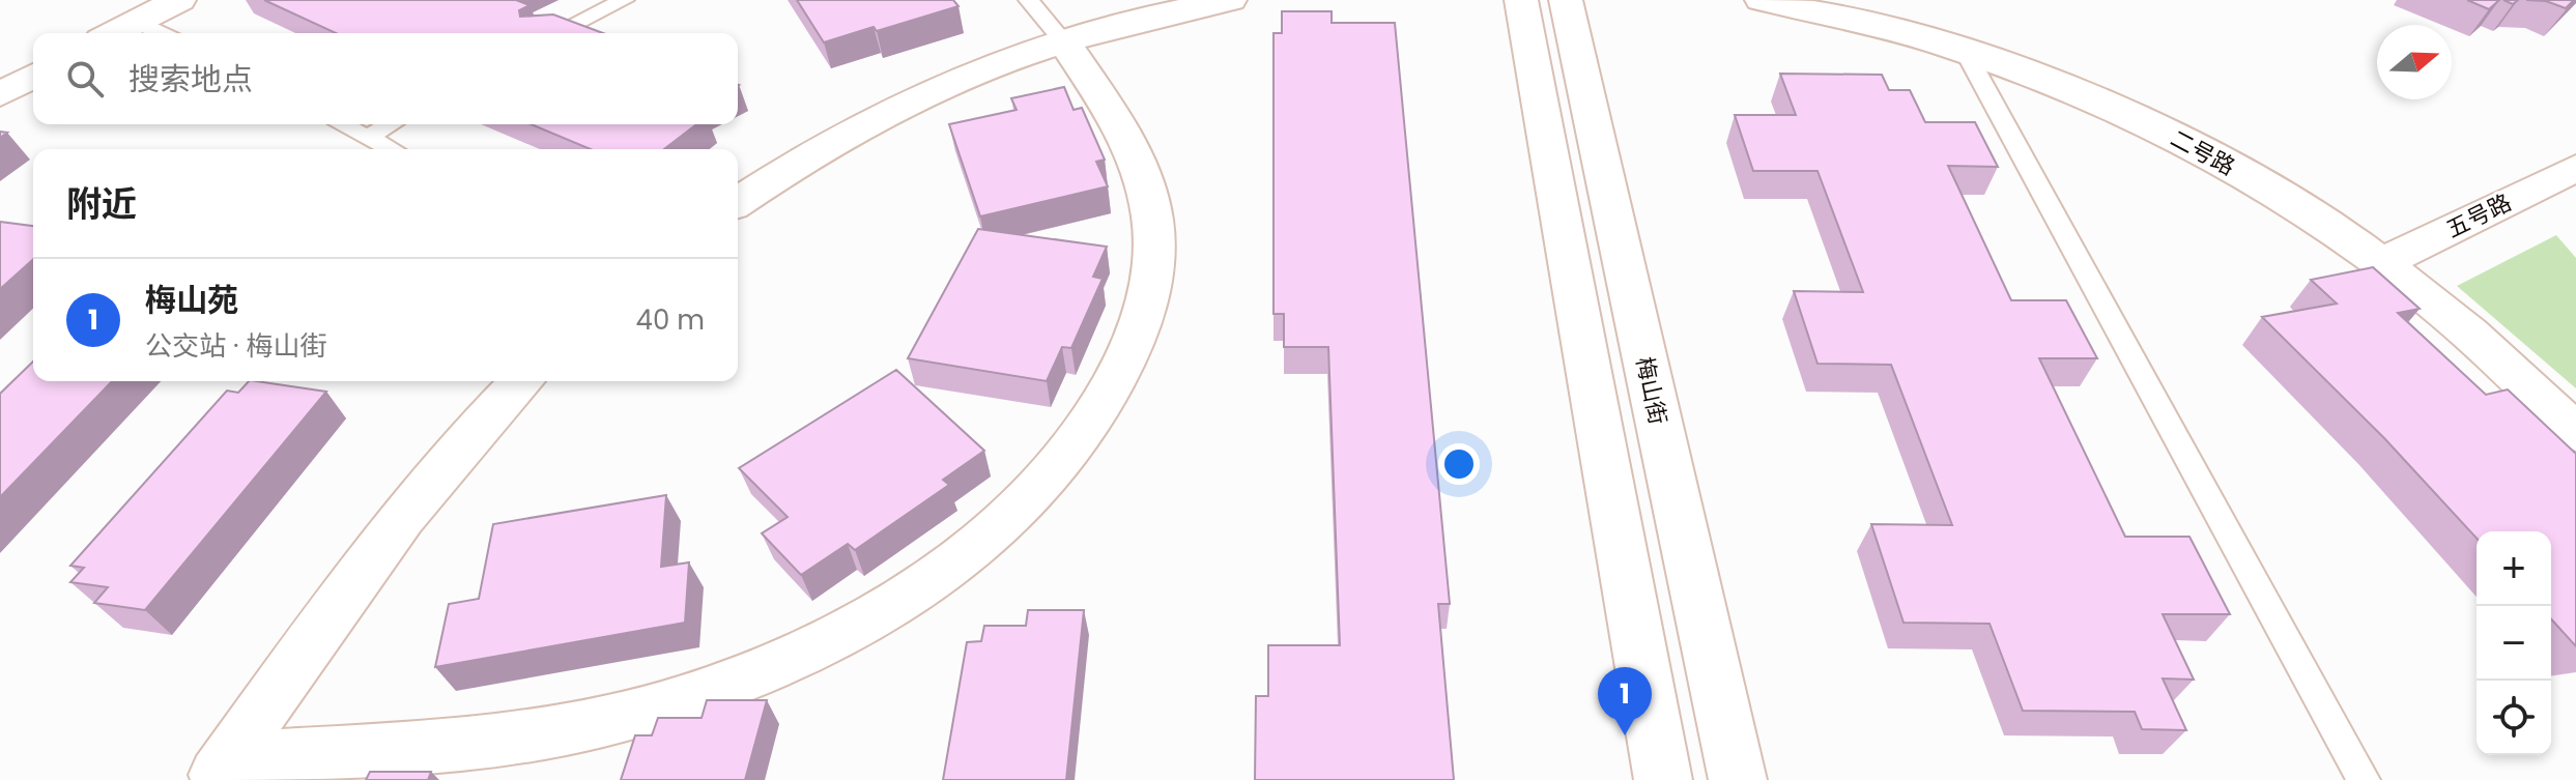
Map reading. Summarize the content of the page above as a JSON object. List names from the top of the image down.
{
  "streets": {
    "street": ["二号路", "五号路", "梅山街"]
  },
  "crossings": [
    ["二号路", "五号路"]
  ],
  "north": "right",
  "page": {
    "search": "搜索地点",
    "heading": "附近",
    "list": [
      {
        "mark": "1",
        "name": "梅山苑",
        "note": "公交站 · 梅山街",
        "value": "40 m"
      }
    ],
    "map_buttons": ["+", "−"],
    "pins": "1"
  }
}
